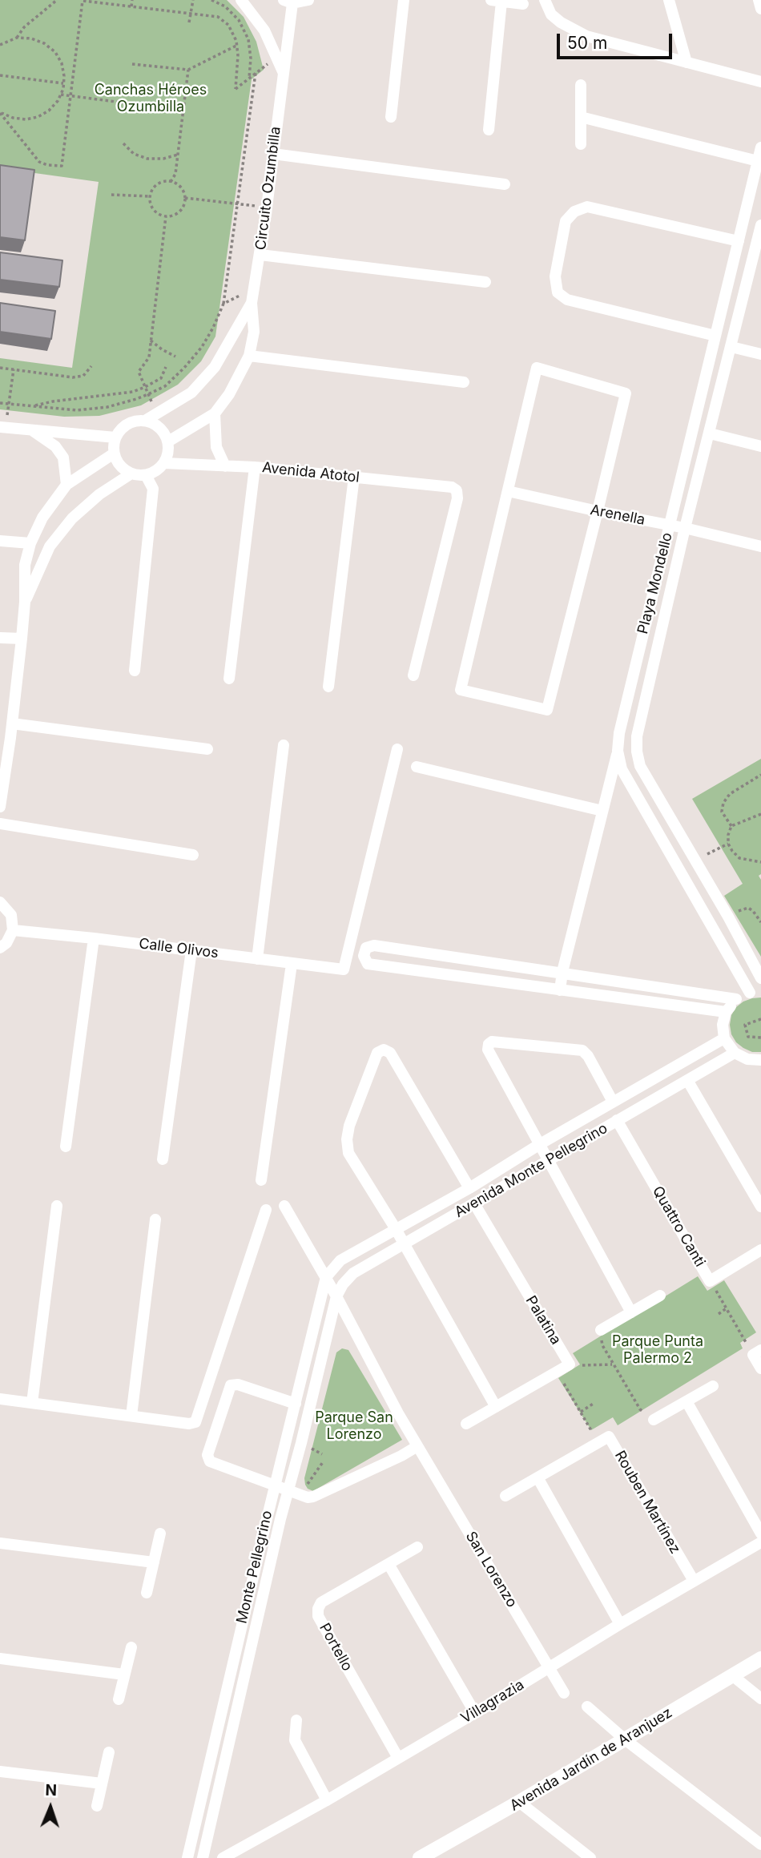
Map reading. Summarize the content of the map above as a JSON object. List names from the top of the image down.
{
  "streets": {
    "street": [
      "Circuito Ozumbilla",
      "Avenida Atotol",
      "Arenella",
      "Playa Mondello",
      "Calle Olivos",
      "Avenida Monte Pellegrino",
      "Quattro Canti",
      "Palatina",
      "Rouben Martínez",
      "Monte Pellegrino",
      "San Lorenzo",
      "Portello",
      "Villagrazia",
      "Avenida Jardín de Aranjuez"
    ]
  },
  "crossings": [
    ["Circuito Ozumbilla", "Avenida Atotol"],
    ["Arenella", "Playa Mondello"],
    ["Avenida Monte Pellegrino", "Quattro Canti"],
    ["Avenida Monte Pellegrino", "Palatina"],
    ["Avenida Monte Pellegrino", "Monte Pellegrino"],
    ["Avenida Monte Pellegrino", "San Lorenzo"],
    ["Rouben Martínez", "Villagrazia"],
    ["Monte Pellegrino", "San Lorenzo"],
    ["San Lorenzo", "Villagrazia"],
    ["Portello", "Villagrazia"]
  ],
  "parks": ["Canchas Héroes Ozumbilla", "Parque Punta Palermo 2", "Parque San Lorenzo"],
  "scale_bar": "50 m",
  "north": "top"
}
